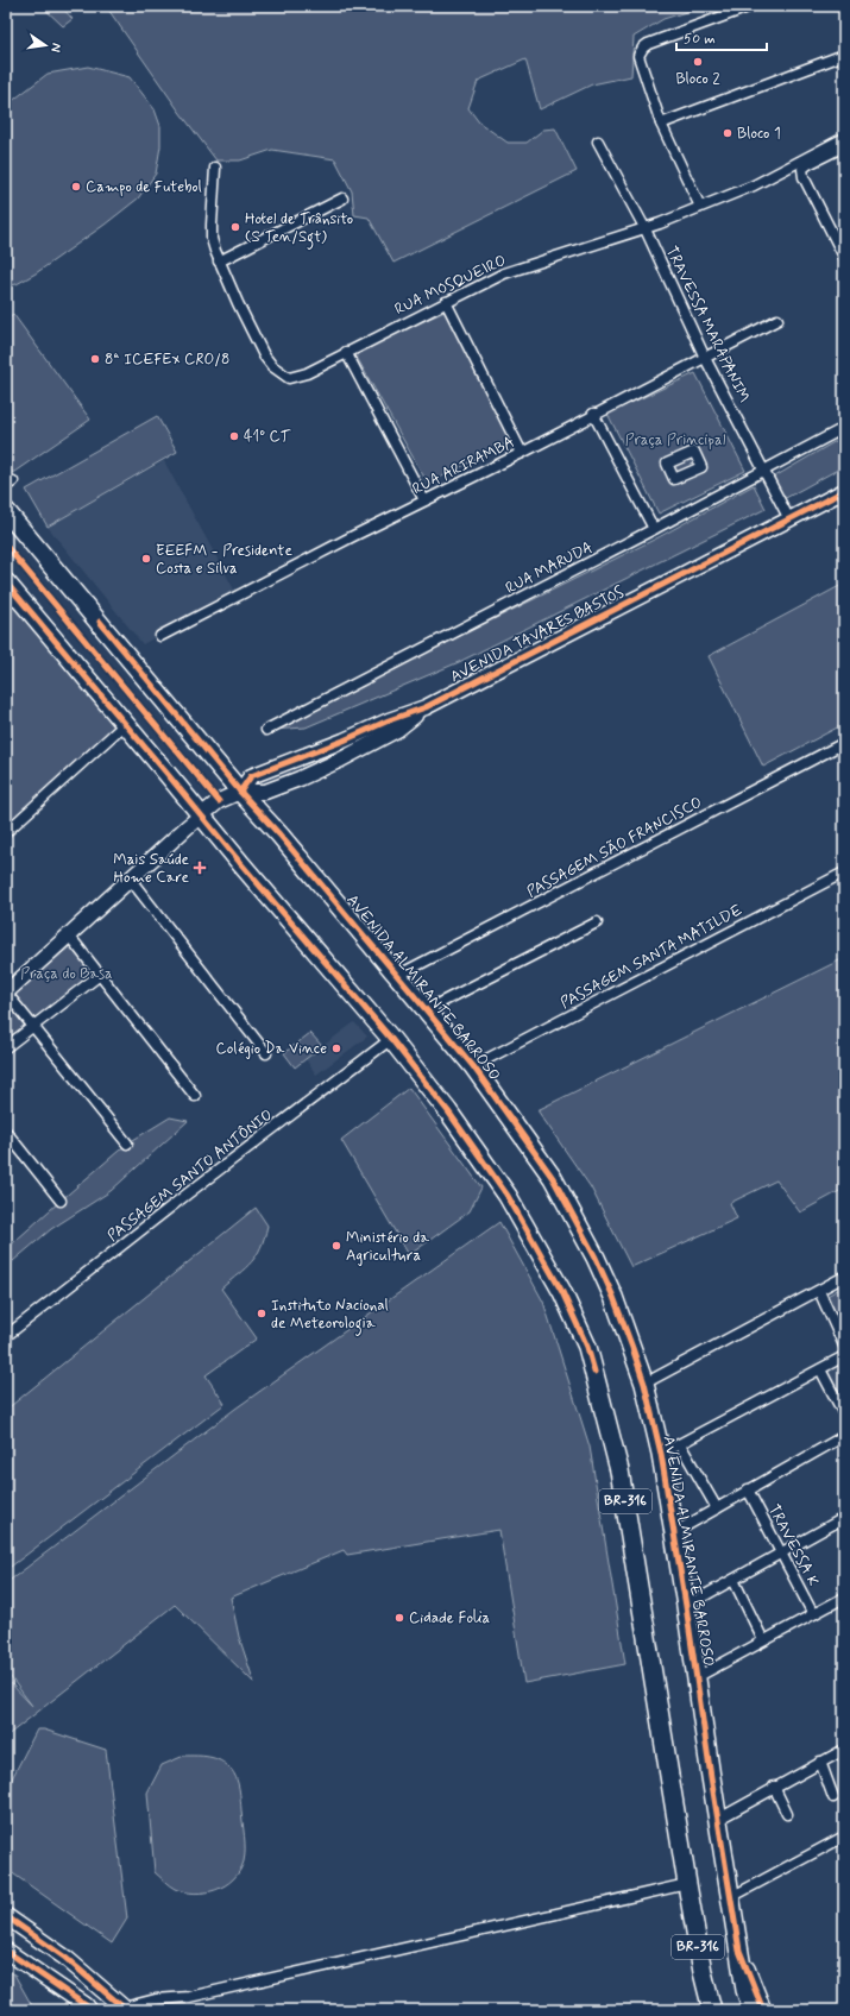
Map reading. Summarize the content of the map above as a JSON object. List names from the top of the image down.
{
  "streets": {
    "highway": ["AVENIDA ALMIRANTE BARROSO", "BR-316"],
    "main road": ["AVENIDA TAVARES BASTOS"],
    "street": [
      "RUA MOSQUEIRO",
      "TRAVESSA MARAPANIM",
      "RUA ARIRAMBA",
      "RUA MARUDA",
      "PASSAGEM SÃO FRANCISCO",
      "PASSAGEM SANTA MATILDE",
      "PASSAGEM SANTO ANTÔNIO",
      "TRAVESSA K"
    ]
  },
  "crossings": [
    ["RUA MOSQUEIRO", "TRAVESSA MARAPANIM"],
    ["TRAVESSA MARAPANIM", "RUA ARIRAMBA"],
    ["TRAVESSA MARAPANIM", "RUA MARUDA"],
    ["TRAVESSA MARAPANIM", "AVENIDA TAVARES BASTOS"],
    ["AVENIDA TAVARES BASTOS", "AVENIDA ALMIRANTE BARROSO"],
    ["AVENIDA TAVARES BASTOS", "BR-316"],
    ["PASSAGEM SÃO FRANCISCO", "AVENIDA ALMIRANTE BARROSO"],
    ["PASSAGEM SANTA MATILDE", "AVENIDA ALMIRANTE BARROSO"],
    ["PASSAGEM SANTO ANTÔNIO", "BR-316"]
  ],
  "parks": ["Praça Principal", "Praça do Basa"],
  "places": {
    "other": [
      "Bloco 2",
      "Bloco 1",
      "Campo de Futebol",
      "Hotel de Trânsito (S Ten/Sgt)",
      "8ª ICEFEx CRO/8",
      "41º CT",
      "EEEFM - Presidente Costa e Silva",
      "Colégio Da Vince",
      "Ministério da Agricultura",
      "Instituto Nacional de Meteorologia",
      "Cidade Folia"
    ],
    "health": ["Mais Saúde Home Care"]
  },
  "scale_bar": "50 m",
  "north": "right"
}
